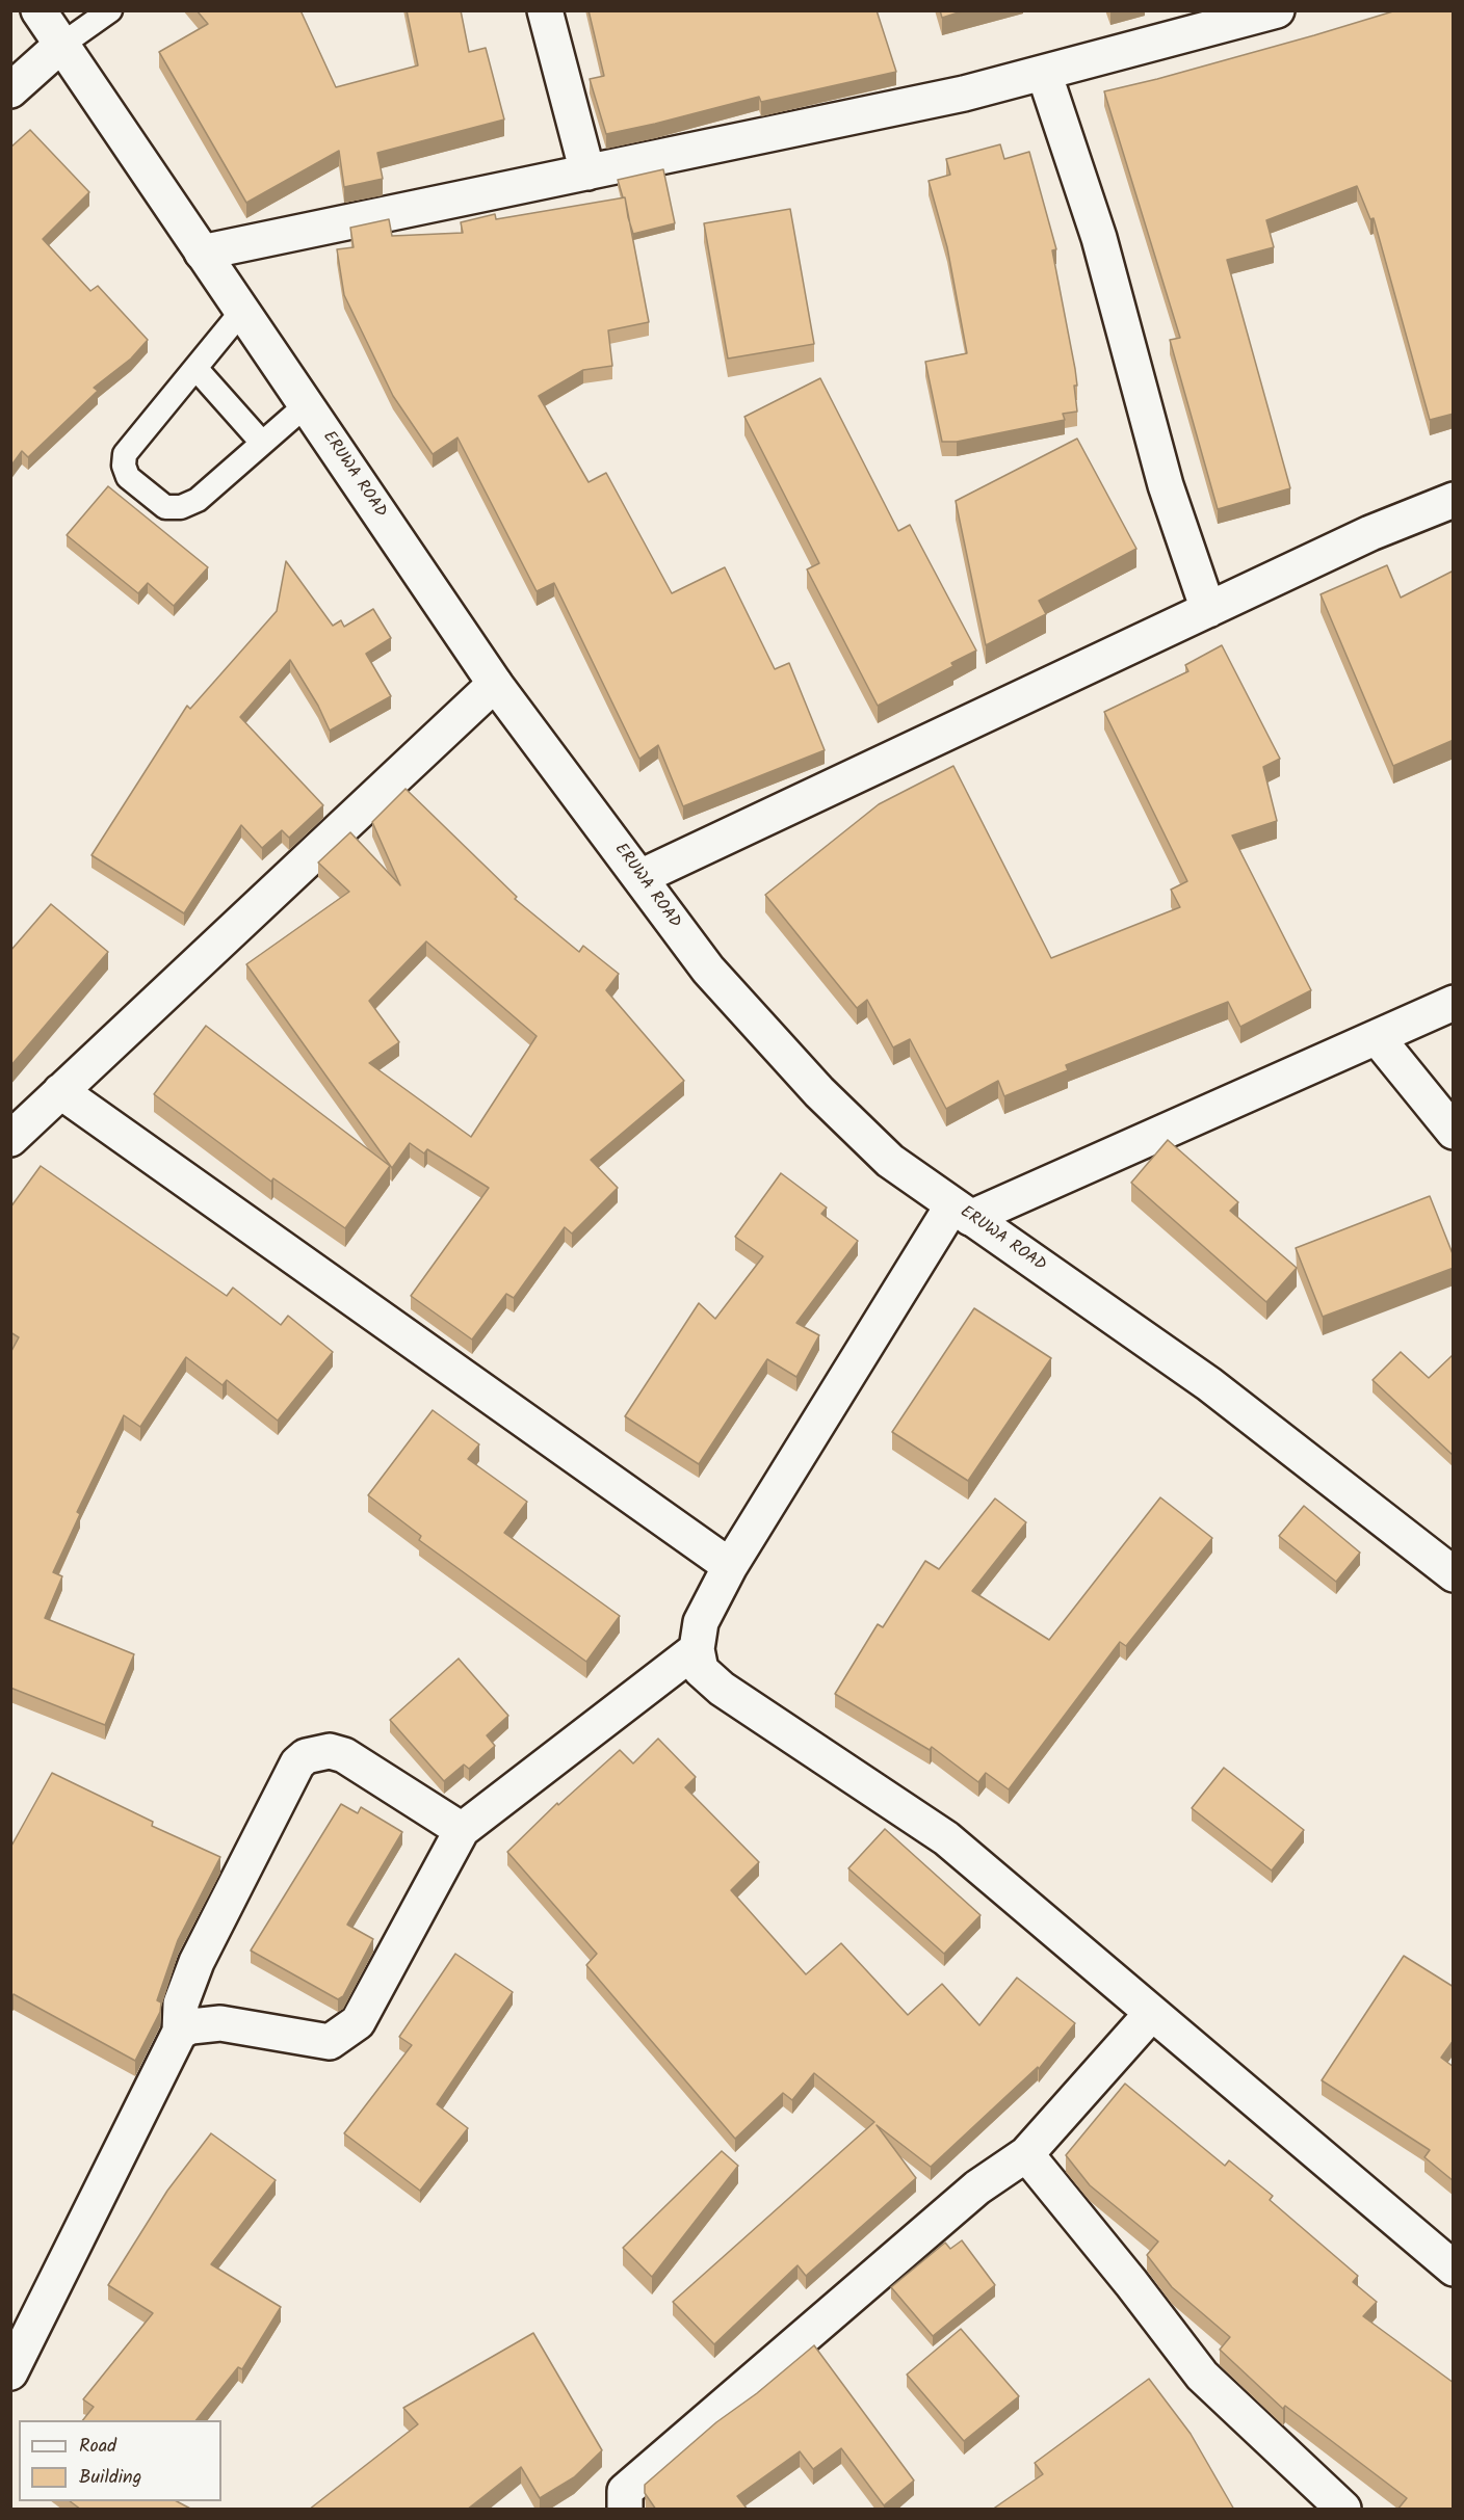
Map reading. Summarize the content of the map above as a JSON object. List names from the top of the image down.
{
  "streets": {
    "street": ["ERUWA ROAD"]
  },
  "legend": ["Road", "Building"]
}
